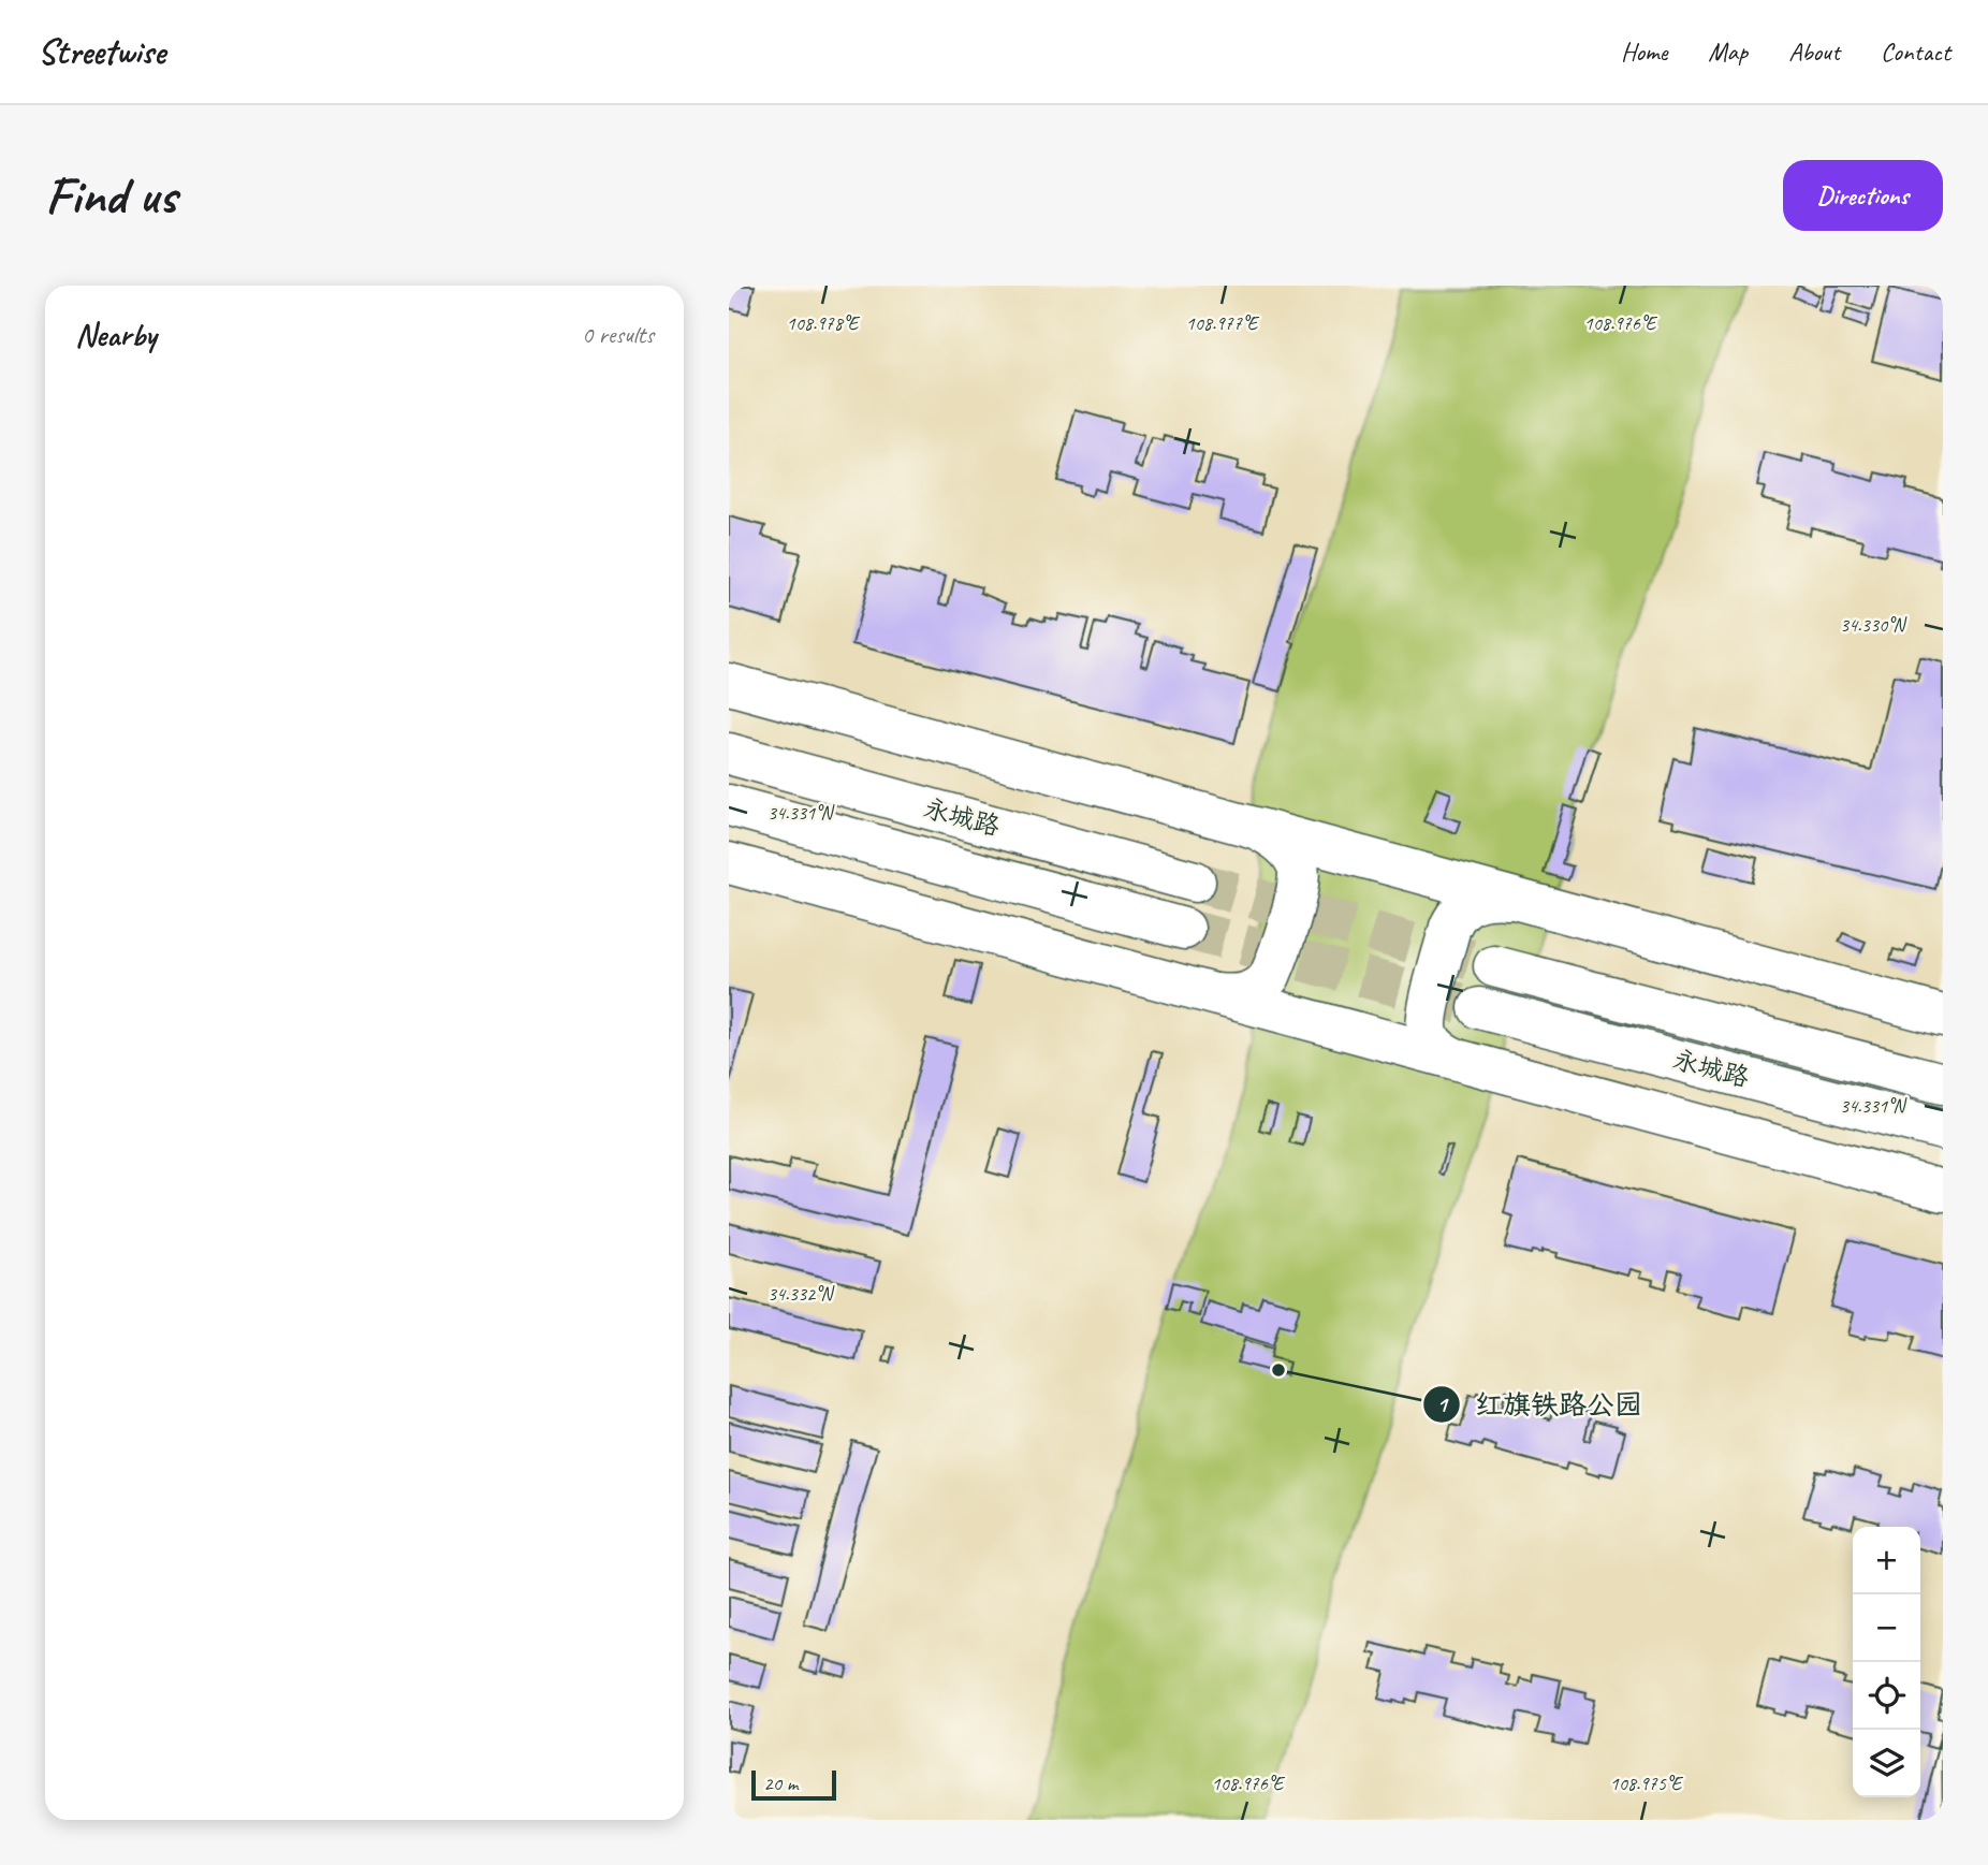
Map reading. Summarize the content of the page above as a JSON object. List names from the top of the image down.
{
  "streets": {
    "main road": ["永城路"]
  },
  "places": ["红旗铁路公园"],
  "scale_bar": "20 m",
  "page": {
    "header": "Streetwise",
    "nav": [
      "Home",
      "Map",
      "About",
      "Contact"
    ],
    "buttons": "Directions",
    "title": "Find us",
    "heading": ["Nearby", "0 results"],
    "map_buttons": ["+", "−"],
    "scale": "20 m"
  },
  "coordinates": [
    "108.978°E",
    "108.977°E",
    "108.976°E",
    "34.330°N",
    "34.331°N",
    "34.332°N",
    "108.975°E"
  ]
}
